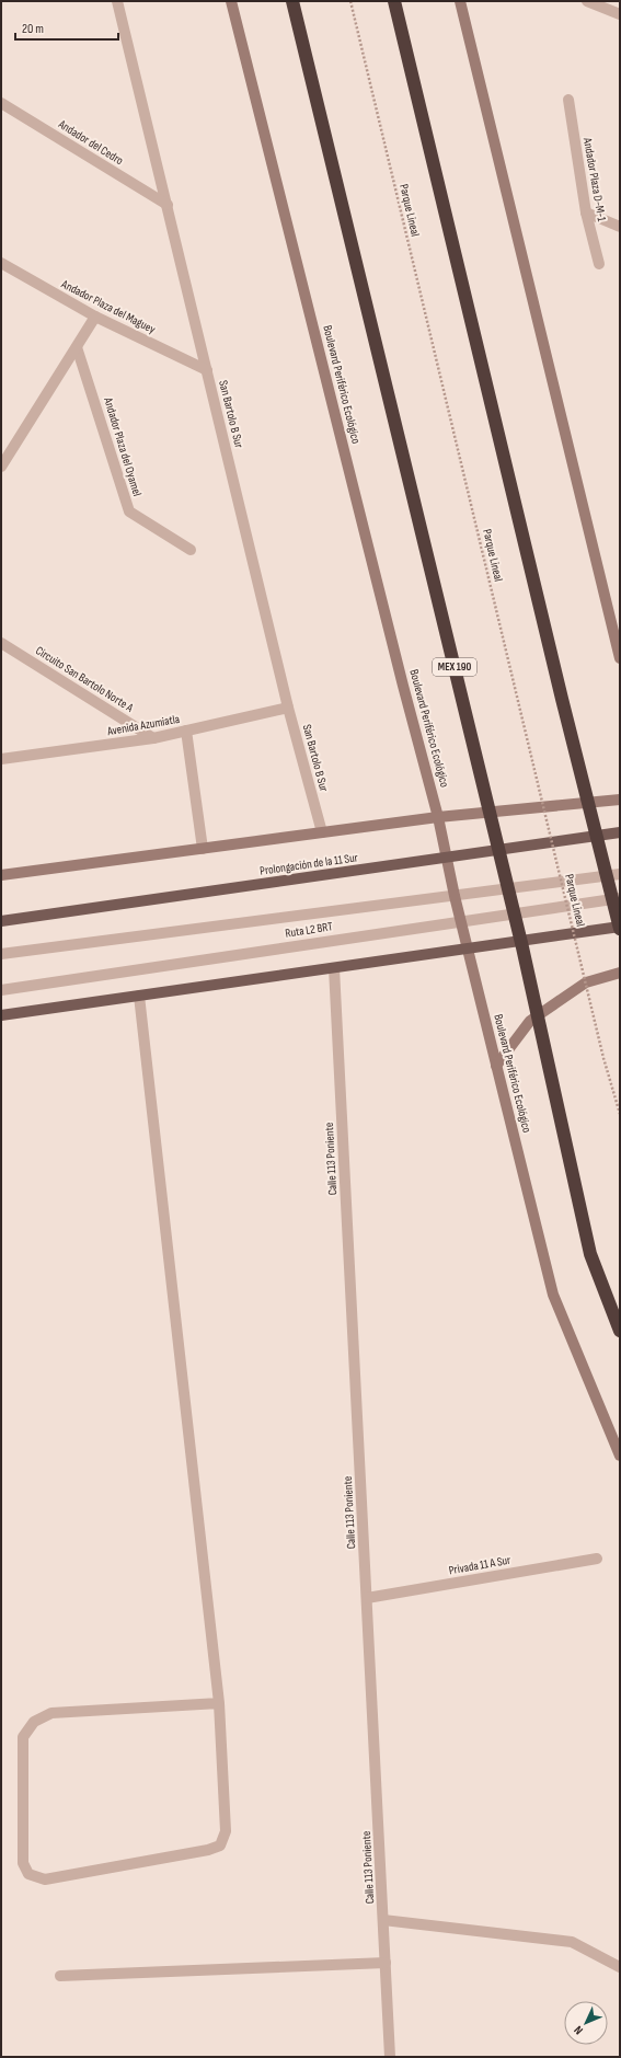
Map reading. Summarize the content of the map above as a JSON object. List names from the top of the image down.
{
  "streets": {
    "highway": ["MEX 190"],
    "main road": ["Prolongación de la 11 Sur"],
    "street": [
      "Andador del Cedro",
      "Andador Plaza D-M-1",
      "Andador Plaza del Maguey",
      "Boulevard Periférico Ecológico",
      "San Bartolo B Sur",
      "Andador Plaza del Oyamel",
      "Circuito San Bartolo Norte A",
      "Avenida Azumiatla",
      "Ruta L2 BRT",
      "Calle 113 Poniente",
      "Privada 11 A Sur"
    ],
    "path": ["Parque Lineal"]
  },
  "crossings": [
    ["Andador del Cedro", "San Bartolo B Sur"],
    ["Andador Plaza del Maguey", "San Bartolo B Sur"],
    ["Boulevard Periférico Ecológico", "Prolongación de la 11 Sur"],
    ["Boulevard Periférico Ecológico", "Ruta L2 BRT"],
    ["San Bartolo B Sur", "Avenida Azumiatla"],
    ["Circuito San Bartolo Norte A", "Avenida Azumiatla"],
    ["Calle 113 Poniente", "Privada 11 A Sur"]
  ],
  "scale_bar": "20 m",
  "north": "bottom left"
}
